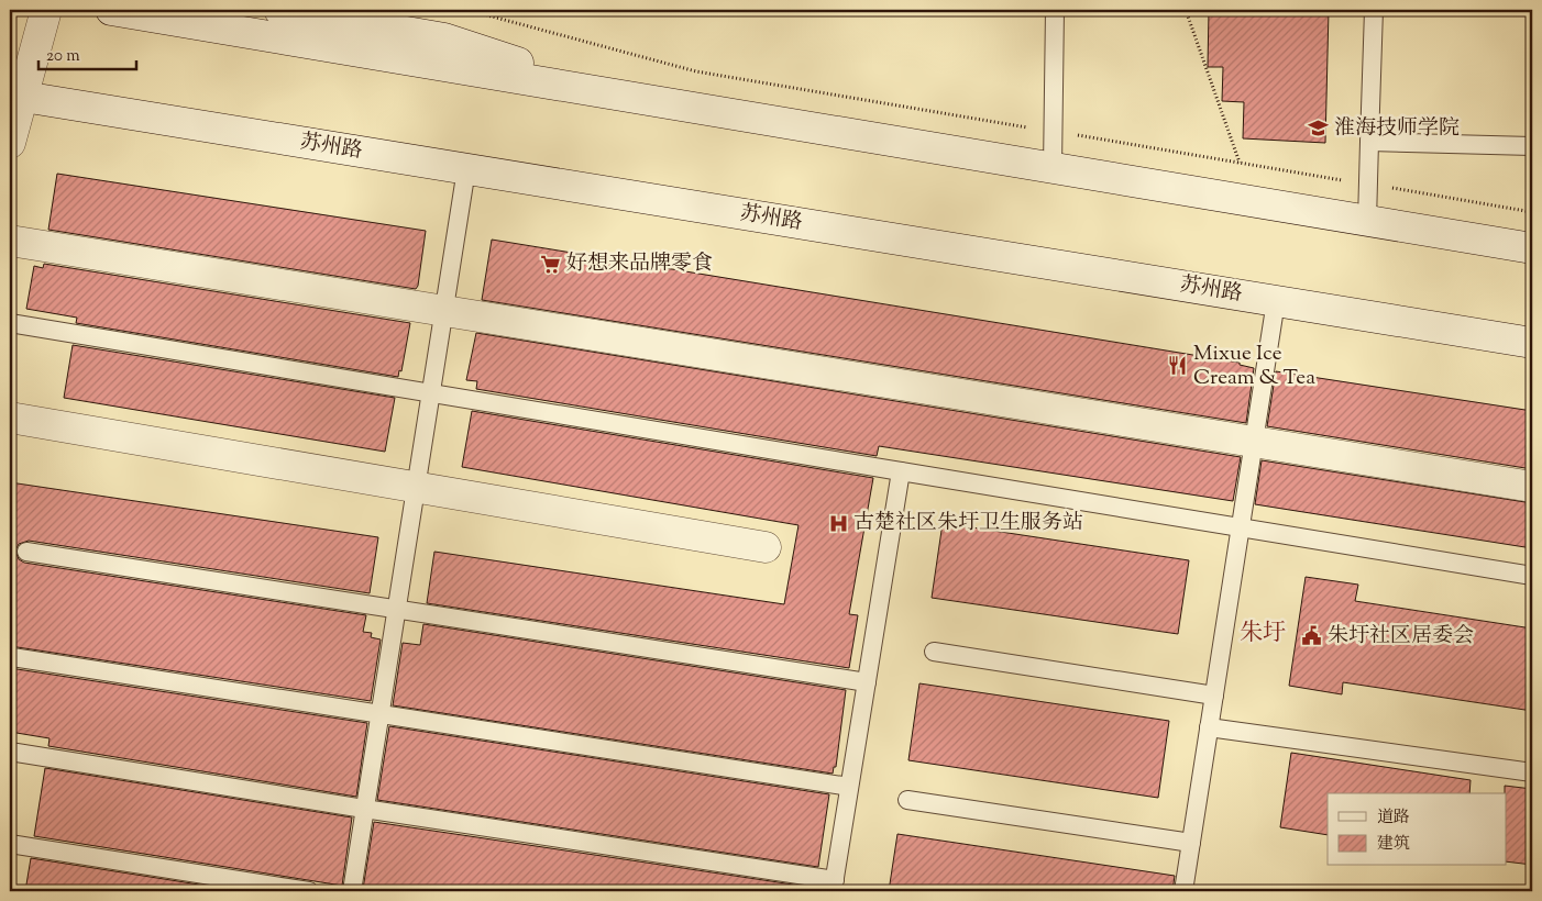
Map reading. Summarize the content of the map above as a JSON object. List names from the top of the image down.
{
  "streets": {
    "main road": ["苏州路"]
  },
  "districts": ["朱圩"],
  "places": {
    "school or university": ["淮海技师学院"],
    "supermarket": ["好想来品牌零食"],
    "restaurant": ["Mixue Ice Cream & Tea"],
    "hospital": ["古楚社区朱圩卫生服务站"],
    "public building": ["朱圩社区居委会"]
  },
  "legend": ["道路", "建筑"],
  "scale_bar": "20 m"
}
